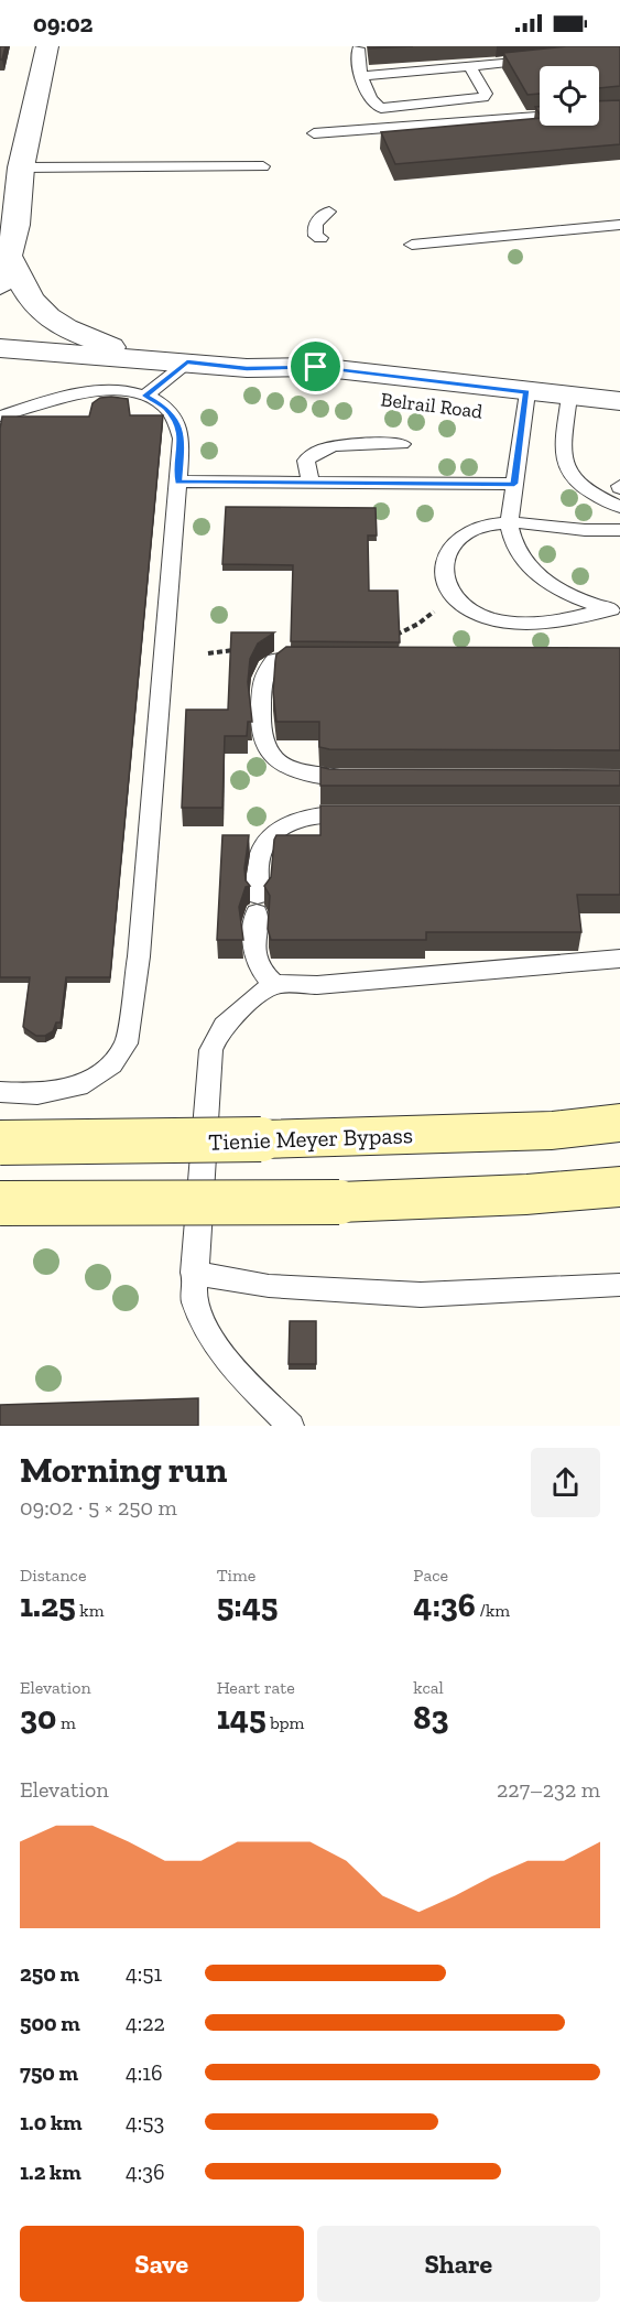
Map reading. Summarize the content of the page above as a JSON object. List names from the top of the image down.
{
  "streets": {
    "main road": ["Tienie Meyer Bypass"],
    "street": ["Belrail Road"]
  },
  "page": {
    "status": "09:02",
    "heading": ["Morning run", "09:02 · 5 × 250 m"],
    "stats": [
      ["Distance", "1.25 km"],
      ["Time", "5:45"],
      ["Pace", "4:36 /km"],
      ["Elevation", "30 m"],
      ["Heart rate", "145 bpm"],
      ["kcal", "83"]
    ],
    "chart": ["Elevation", "227–232 m"],
    "list": [
      {
        "name": "250 m",
        "note": "4:51"
      },
      {
        "name": "500 m",
        "note": "4:22"
      },
      {
        "name": "750 m",
        "note": "4:16"
      },
      {
        "name": "1.0 km",
        "note": "4:53"
      },
      {
        "name": "1.2 km",
        "note": "4:36"
      }
    ],
    "buttons": ["Save", "Share"]
  }
}
